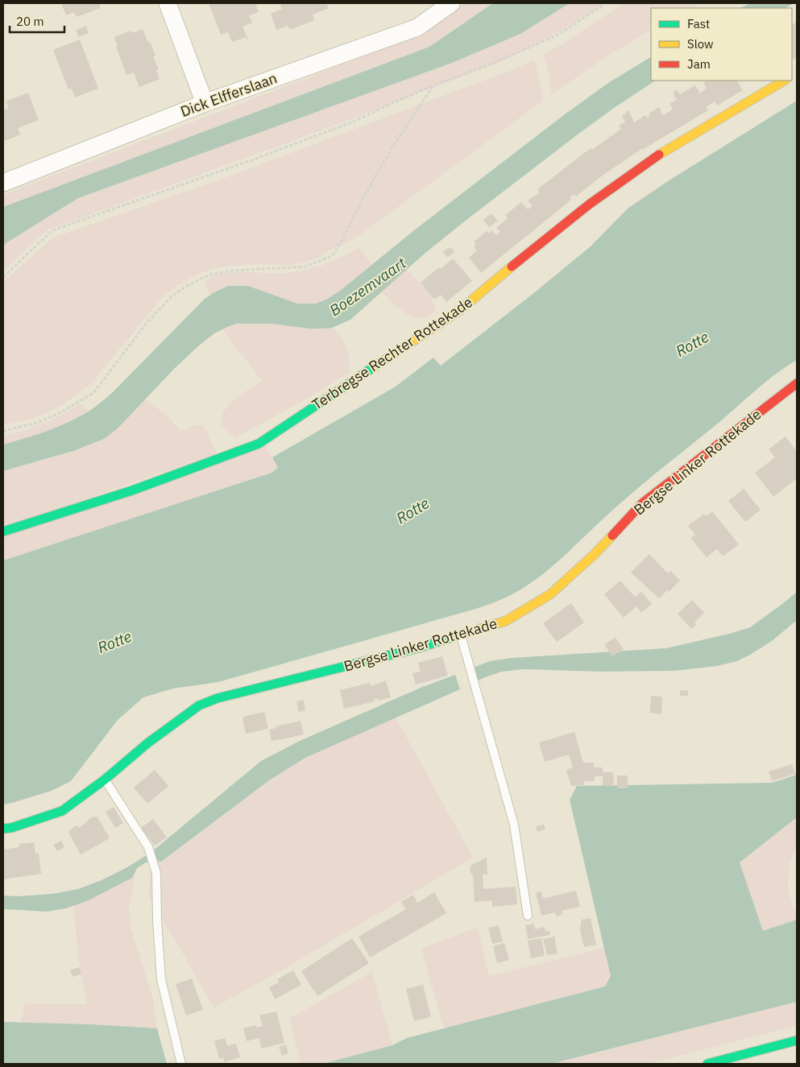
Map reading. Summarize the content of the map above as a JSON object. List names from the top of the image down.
{
  "streets": {
    "street": ["Dick Elfferslaan", "Terbregse Rechter Rottekade", "Bergse Linker Rottekade"]
  },
  "water": ["Boezemvaart", "Rotte"],
  "legend": ["Fast", "Slow", "Jam"],
  "scale_bar": "20 m"
}
